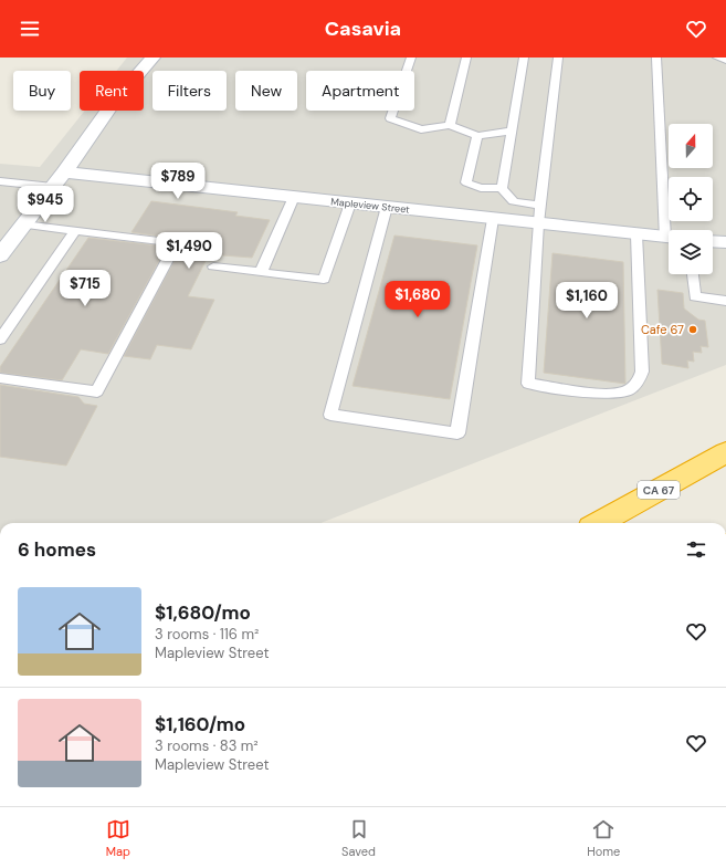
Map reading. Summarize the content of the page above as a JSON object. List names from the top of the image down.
{
  "streets": {
    "highway": ["CA 67"],
    "main road": ["Mapleview Street"]
  },
  "places": ["Cafe 67"],
  "north": "top",
  "page": {
    "header": "Casavia",
    "chip": [
      "Buy",
      "Rent",
      "Filters",
      "New",
      "Apartment"
    ],
    "price": [
      "$789",
      "$945",
      "$1,490",
      "$715",
      "$1,680",
      "$1,160"
    ],
    "heading": "6 homes",
    "list": [
      {
        "name": "$1,680/mo",
        "note": "3 rooms · 116 m² · Mapleview Street"
      },
      {
        "name": "$1,160/mo",
        "note": "3 rooms · 83 m² · Mapleview Street"
      }
    ],
    "tabs": ["Map", "Saved", "Home"]
  }
}
